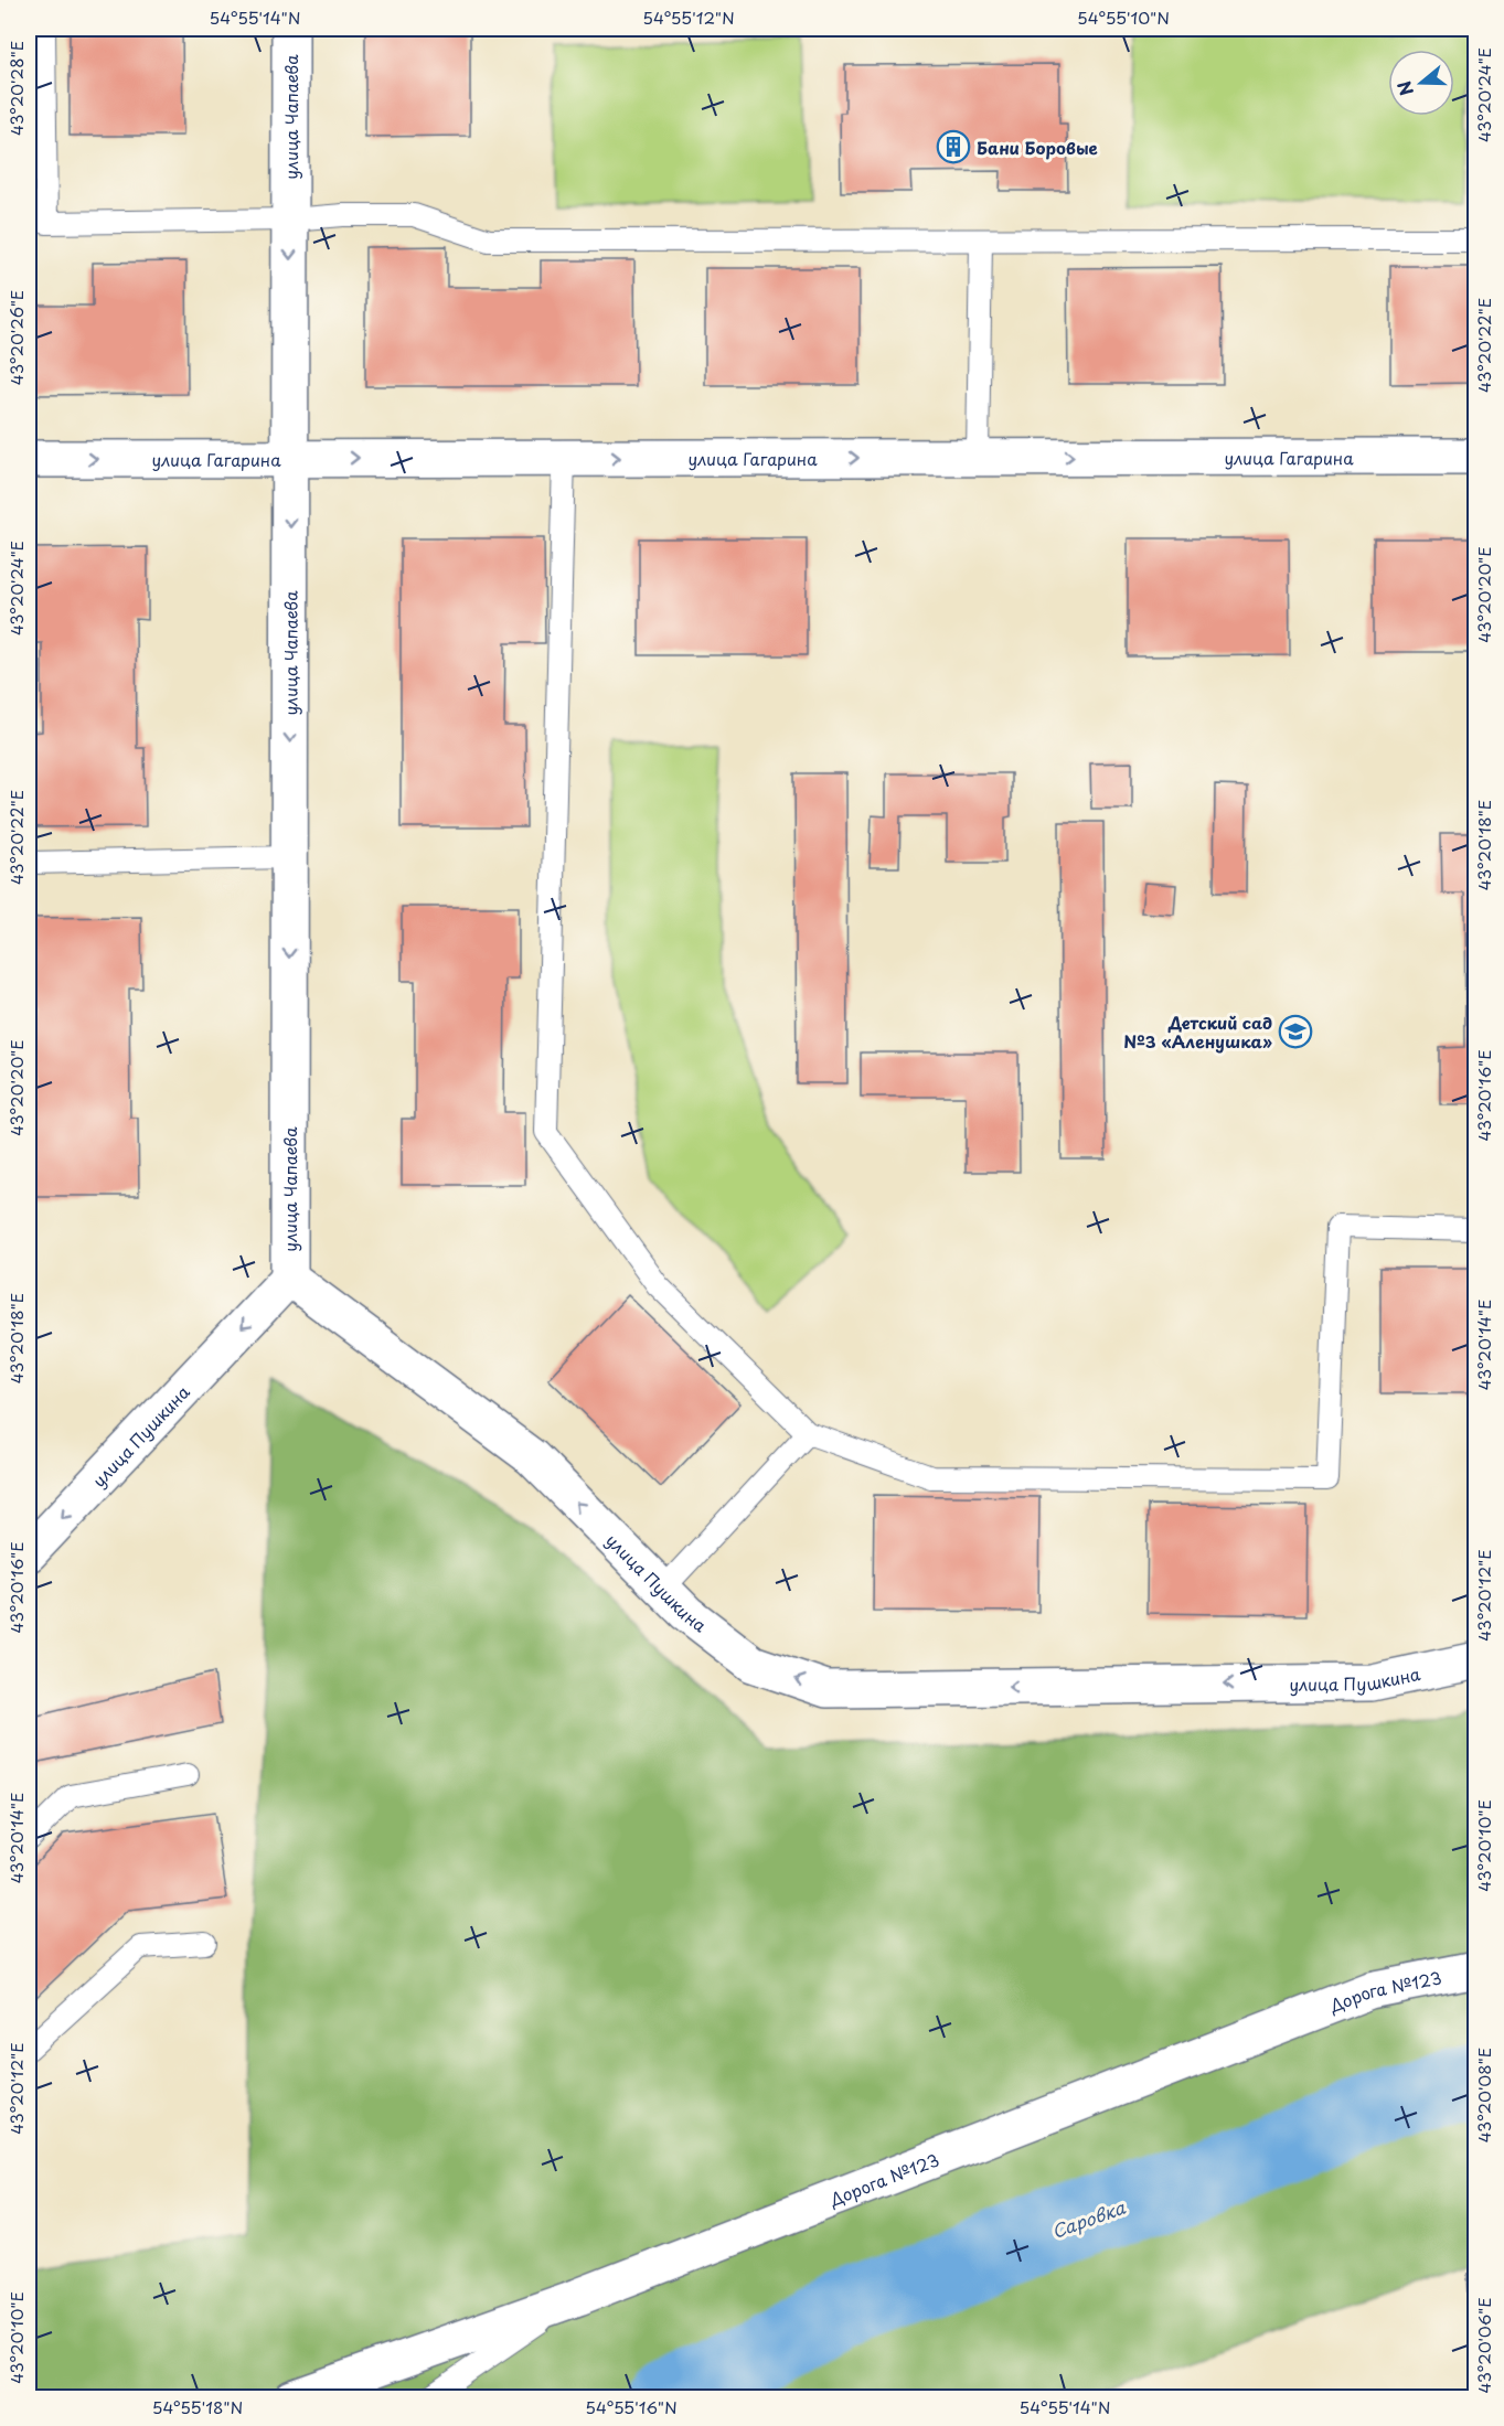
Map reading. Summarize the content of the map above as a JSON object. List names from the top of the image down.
{
  "streets": {
    "street": [
      "улица Чапаева",
      "улица Гагарина",
      "улица Пушкина",
      "Дорога №123"
    ]
  },
  "crossings": [
    ["улица Чапаева", "улица Гагарина"],
    ["улица Чапаева", "улица Пушкина"]
  ],
  "one_way": ["улица Чапаева", "улица Гагарина", "улица Пушкина"],
  "water": ["Саровка"],
  "places": {
    "building": ["Бани Боровые"],
    "school or university": ["Детский сад №3 «Аленушка»"]
  },
  "north": "left",
  "coordinates": [
    "54°55'14\"N",
    "54°55'12\"N",
    "54°55'10\"N",
    "43°20'28\"E",
    "43°20'24\"E",
    "43°20'26\"E",
    "43°20'22\"E",
    "43°20'20\"E",
    "43°20'18\"E",
    "43°20'16\"E",
    "43°20'14\"E",
    "43°20'12\"E",
    "43°20'10\"E",
    "43°20'08\"E",
    "43°20'06\"E",
    "54°55'18\"N",
    "54°55'16\"N"
  ]
}
